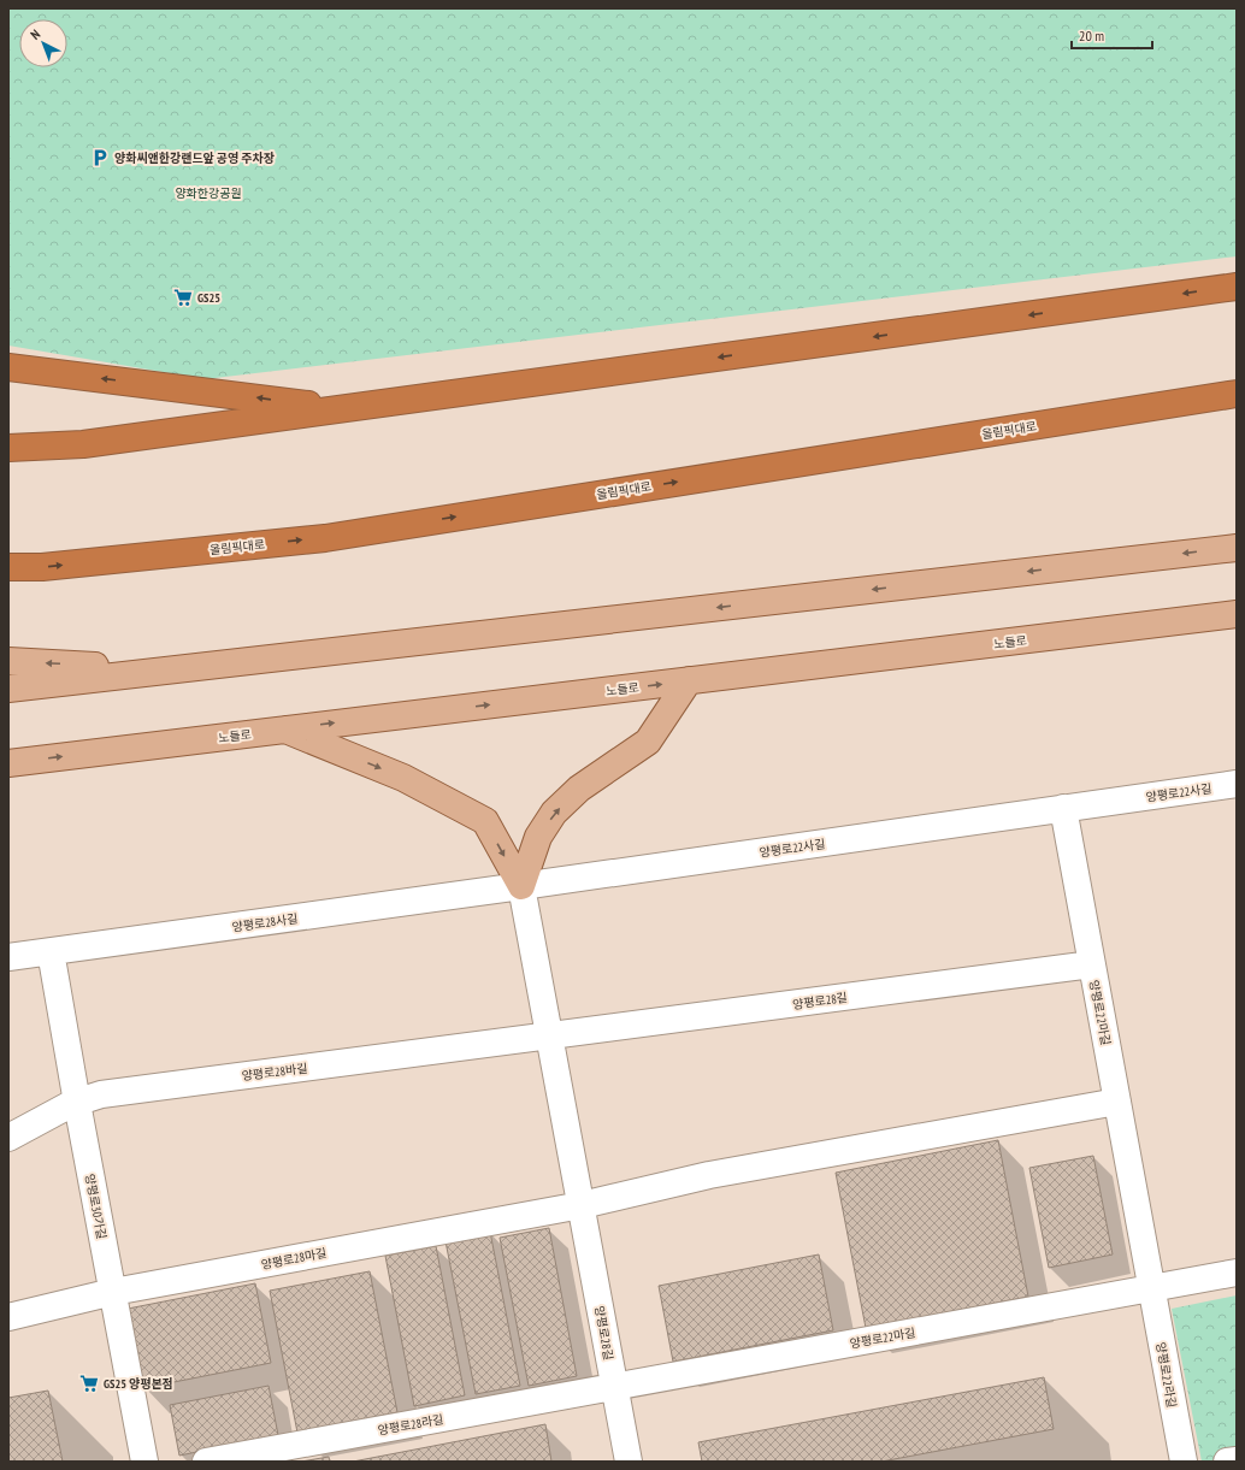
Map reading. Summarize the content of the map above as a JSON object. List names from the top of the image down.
{
  "streets": {
    "highway": ["올림픽대로"],
    "main road": ["노들로"],
    "street": [
      "양평로22사길",
      "양평로28사길",
      "양평로28길",
      "양평로22마길",
      "양평로28바길",
      "양평로30가길",
      "양평로28마길",
      "양평로22라길",
      "양평로28라길"
    ]
  },
  "crossings": [
    ["양평로22사길", "양평로28사길"],
    ["양평로22사길", "양평로28길"],
    ["양평로28사길", "양평로28길"],
    ["양평로28사길", "양평로30가길"],
    ["양평로28길", "양평로22마길"],
    ["양평로28길", "양평로28바길"],
    ["양평로28길", "양평로28마길"],
    ["양평로28길", "양평로28라길"],
    ["양평로22마길", "양평로22라길"],
    ["양평로22마길", "양평로28라길"],
    ["양평로28바길", "양평로30가길"],
    ["양평로30가길", "양평로28마길"]
  ],
  "parks": ["양화한강공원"],
  "places": {
    "parking": ["양화씨앤한강랜드앞 공영 주차장"],
    "supermarket": ["GS25", "GS25 양평본점"]
  },
  "scale_bar": "20 m",
  "north": "top left"
}
